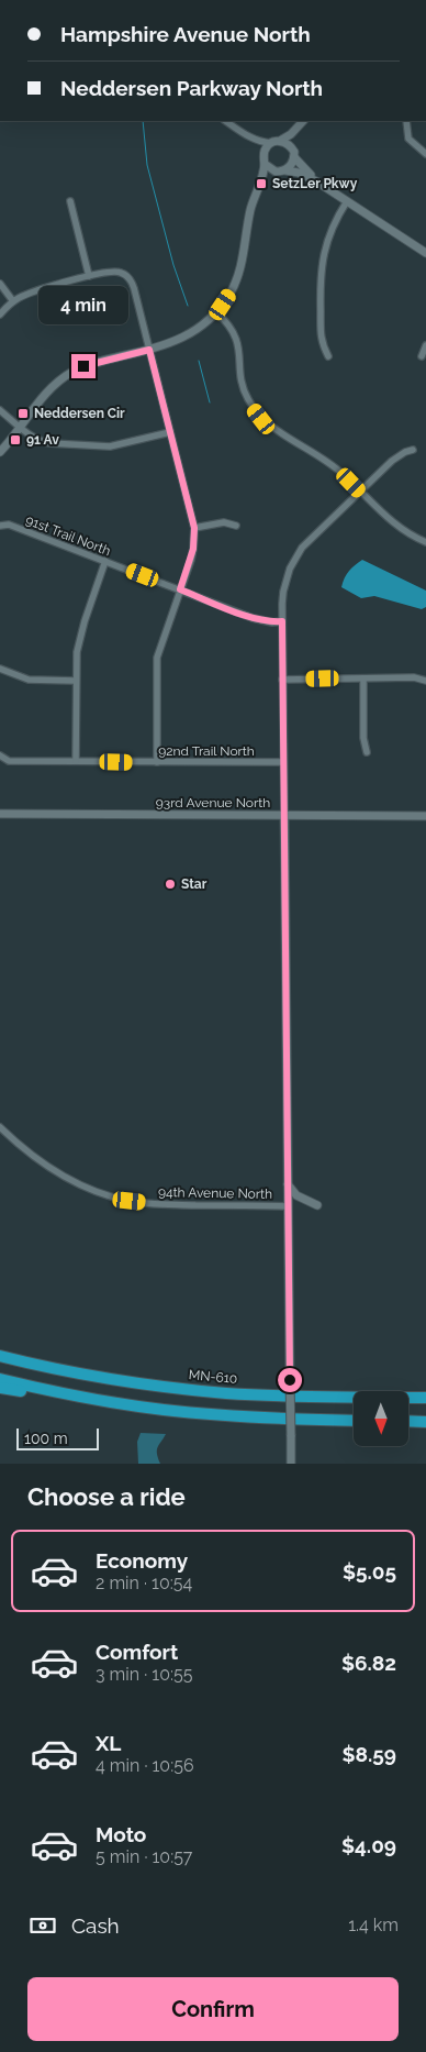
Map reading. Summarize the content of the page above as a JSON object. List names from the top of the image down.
{
  "streets": {
    "highway": ["MN-610"],
    "street": [
      "91st Trail North",
      "92nd Trail North",
      "93rd Avenue North",
      "94th Avenue North"
    ]
  },
  "places": {
    "transit": ["SetzLer Pkwy", "Neddersen Cir", "91 Av"],
    "other": ["Star"]
  },
  "scale_bar": "100 m",
  "north": "bottom",
  "page": {
    "banner": ["Hampshire Avenue North", "Neddersen Parkway North"],
    "bubble": "4 min",
    "scale": "100 m",
    "heading": "Choose a ride",
    "list": [
      {
        "name": "Economy",
        "note": "2 min · 10:54",
        "value": "$5.05"
      },
      {
        "name": "Comfort",
        "note": "3 min · 10:55",
        "value": "$6.82"
      },
      {
        "name": "XL",
        "note": "4 min · 10:56",
        "value": "$8.59"
      },
      {
        "name": "Moto",
        "note": "5 min · 10:57",
        "value": "$4.09"
      }
    ],
    "pay": ["Cash", "1.4 km"],
    "buttons": "Confirm"
  }
}
